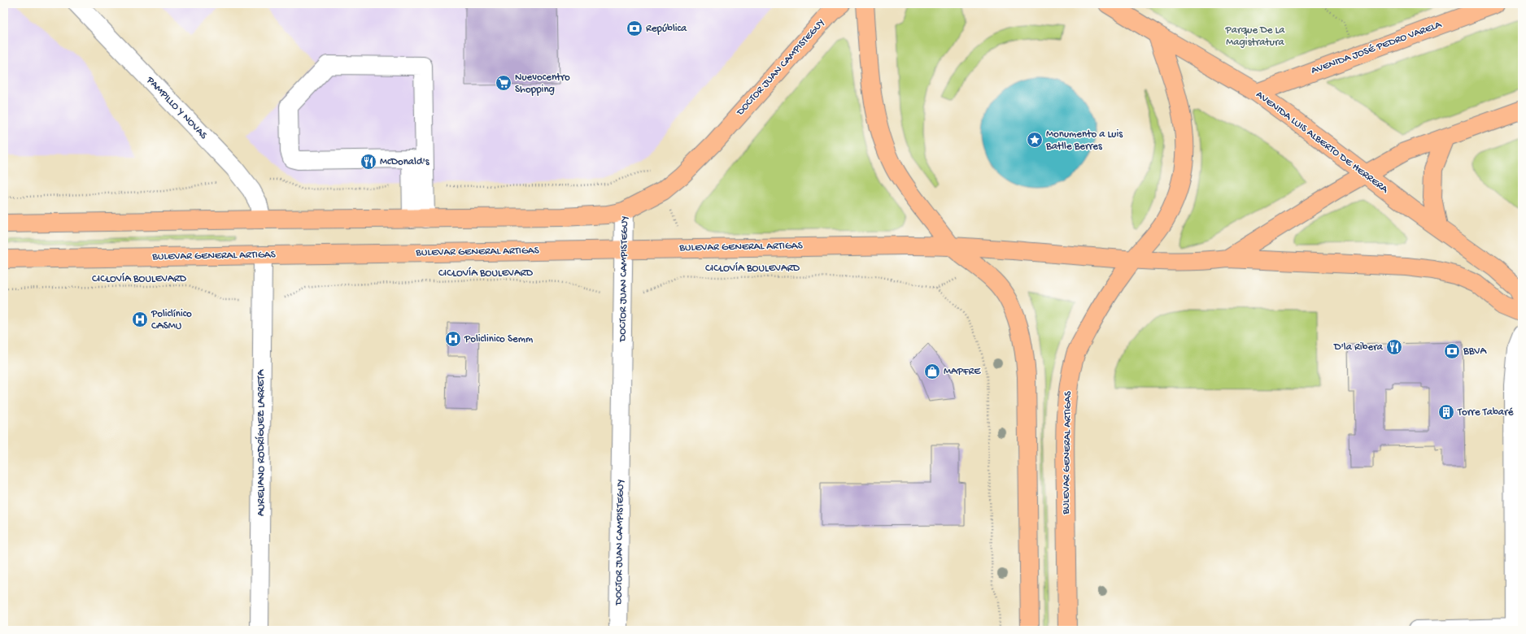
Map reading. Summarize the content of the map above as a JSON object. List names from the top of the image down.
{
  "streets": {
    "main road": [
      "AVENIDA JOSÉ PEDRO VARELA",
      "DOCTOR JUAN CAMPISTEGUY",
      "AVENIDA LUIS ALBERTO DE HERRERA",
      "BULEVAR GENERAL ARTIGAS"
    ],
    "street": ["PAMPILLO Y NOVAS", "AURELIANO RODRÍGUEZ LARRETA"],
    "path": ["CICLOVÍA BOULEVARD"]
  },
  "crossings": [
    ["AVENIDA JOSÉ PEDRO VARELA", "AVENIDA LUIS ALBERTO DE HERRERA"],
    ["DOCTOR JUAN CAMPISTEGUY", "BULEVAR GENERAL ARTIGAS"],
    ["DOCTOR JUAN CAMPISTEGUY", "CICLOVÍA BOULEVARD"],
    ["BULEVAR GENERAL ARTIGAS", "AURELIANO RODRÍGUEZ LARRETA"],
    ["CICLOVÍA BOULEVARD", "AURELIANO RODRÍGUEZ LARRETA"]
  ],
  "parks": ["Parque De La Magistratura"],
  "places": {
    "bank": ["República", "BBVA"],
    "supermarket": ["Nuevocentro Shopping"],
    "place": ["Monumento a Luis Batlle Berres"],
    "restaurant": ["McDonald's", "D'la Ribera"],
    "hospital": ["Policlínico CASMU", "Policlinico Semm"],
    "shop": ["MAPFRE"],
    "building": ["Torre Tabaré"]
  }
}
